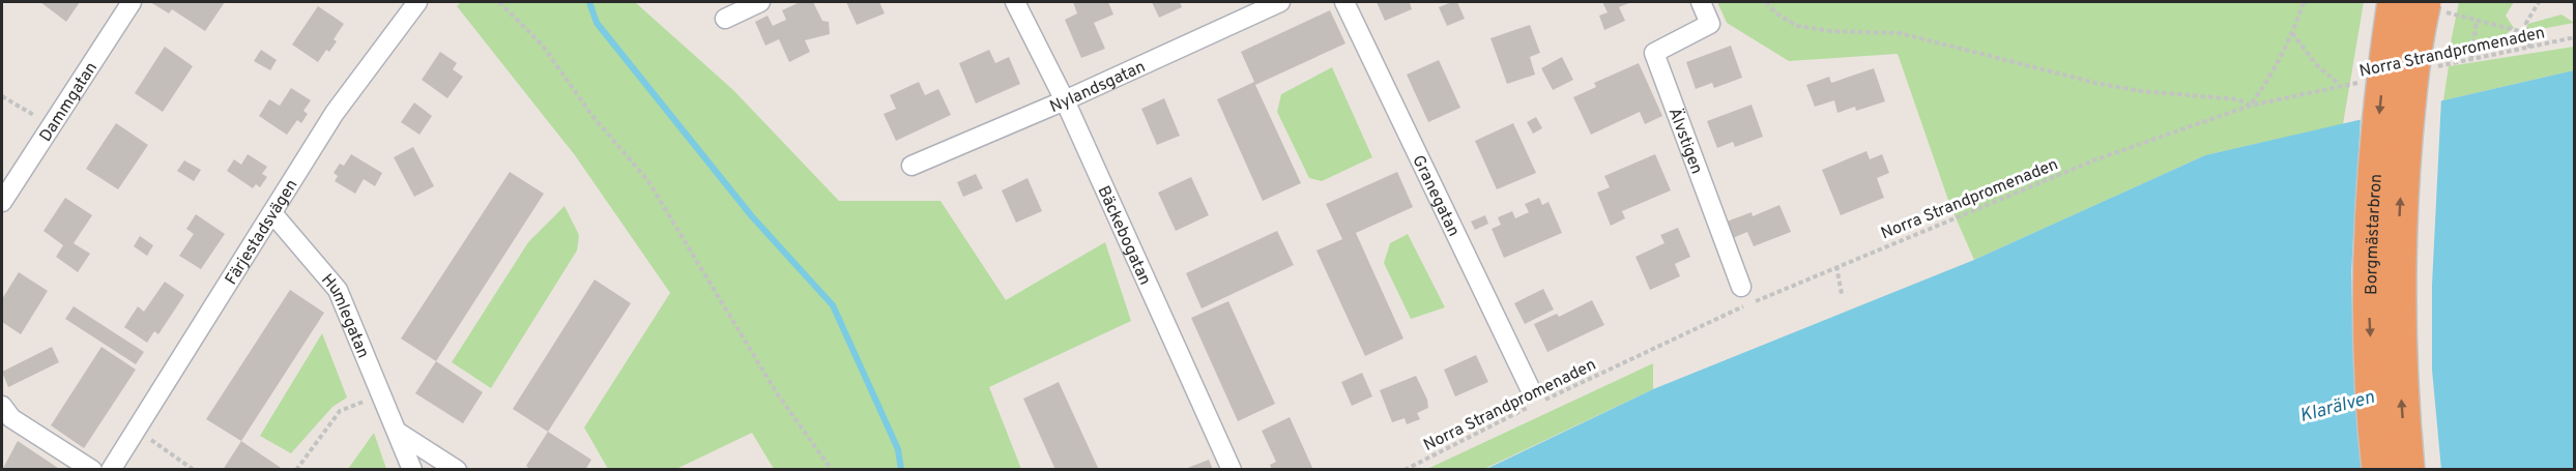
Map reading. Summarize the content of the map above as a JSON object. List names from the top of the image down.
{
  "streets": {
    "highway": ["Borgmästarbron"],
    "street": [
      "Nylandsgatan",
      "Dammgatan",
      "Älvstigen",
      "Granegatan",
      "Färjestadsvägen",
      "Bäckebogatan",
      "Humlegatan"
    ],
    "path": ["Norra Strandpromenaden"]
  },
  "crossings": [
    ["Nylandsgatan", "Bäckebogatan"],
    ["Färjestadsvägen", "Humlegatan"]
  ],
  "water": ["Klarälven"]
}
